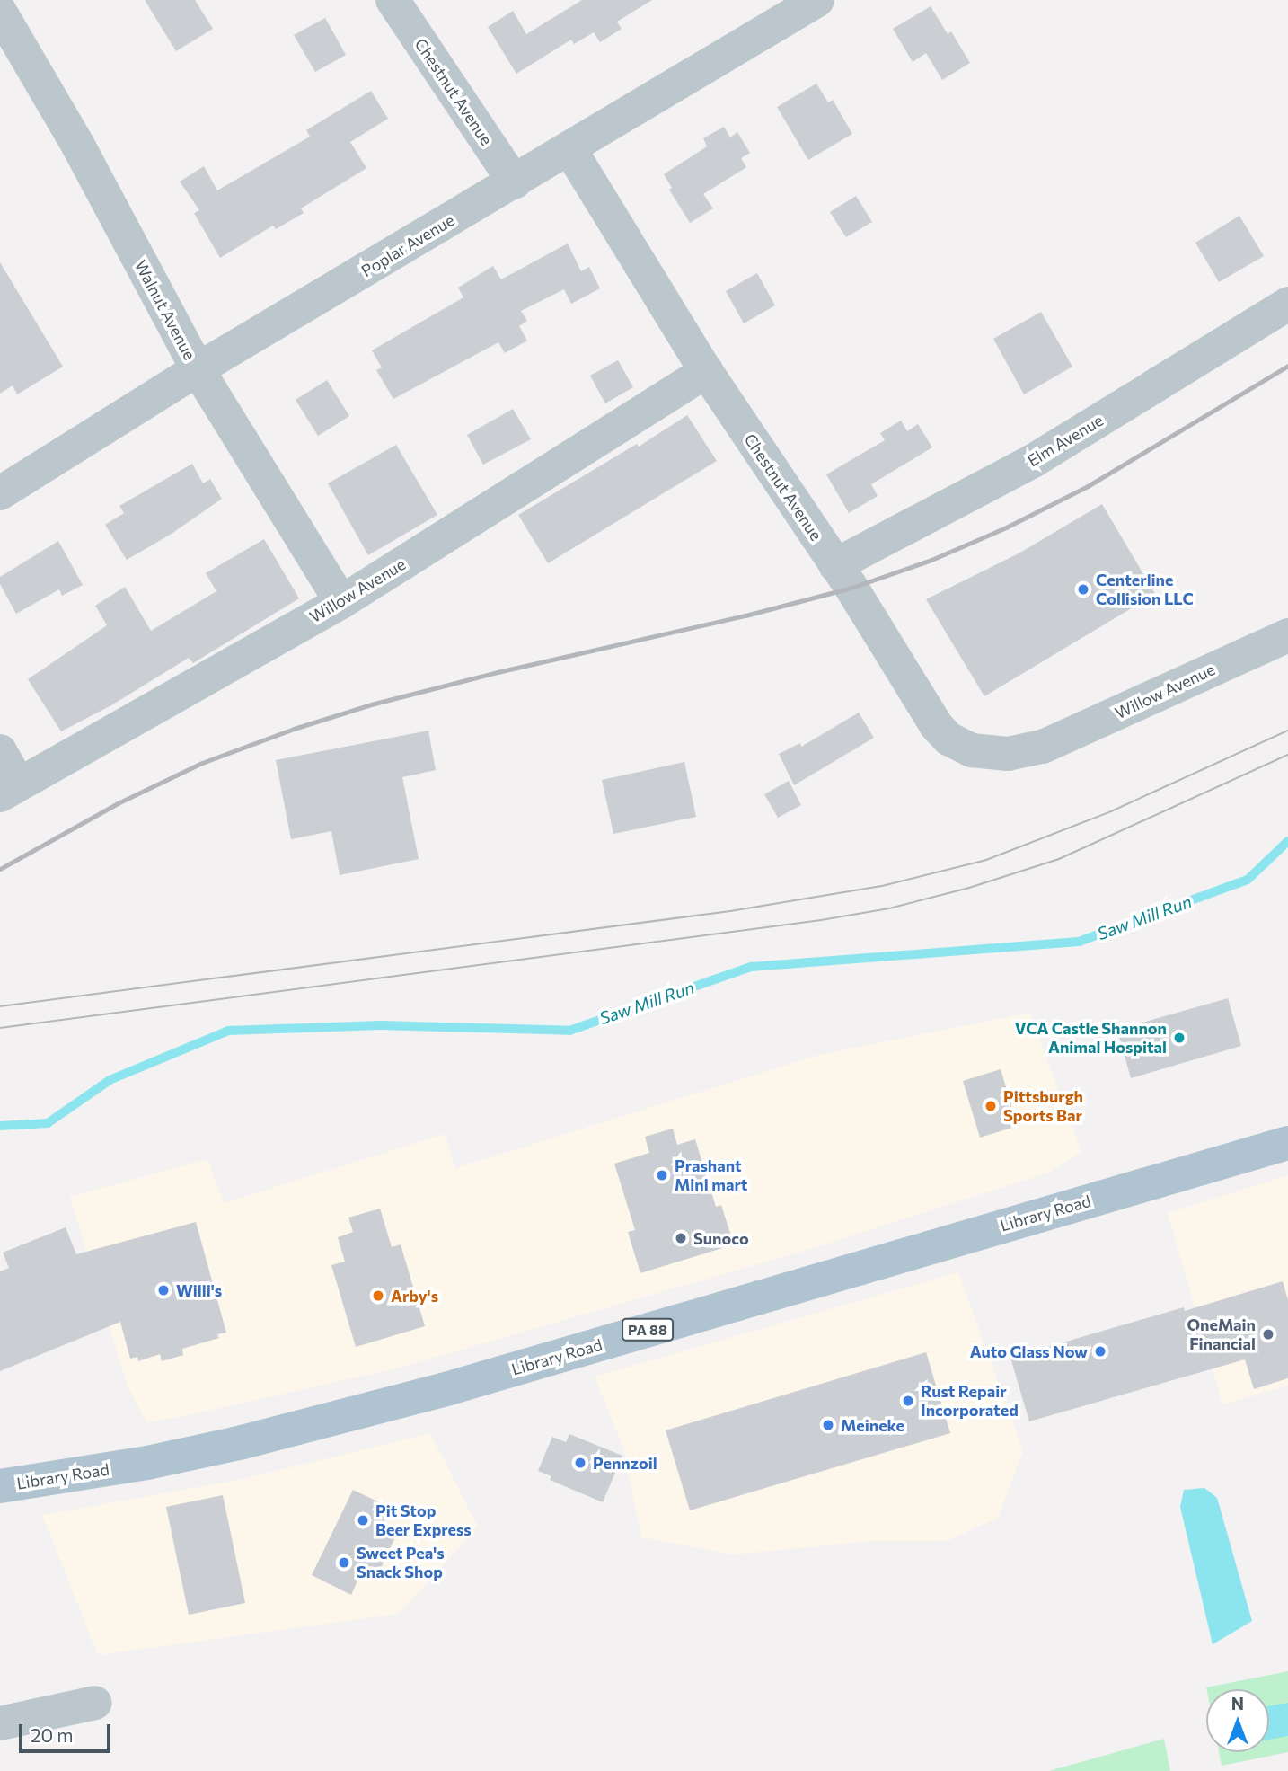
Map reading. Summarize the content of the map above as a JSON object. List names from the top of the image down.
{
  "streets": {
    "main road": ["Library Road", "PA 88"],
    "street": [
      "Chestnut Avenue",
      "Poplar Avenue",
      "Walnut Avenue",
      "Elm Avenue",
      "Willow Avenue"
    ]
  },
  "crossings": [
    ["Chestnut Avenue", "Poplar Avenue"],
    ["Chestnut Avenue", "Elm Avenue"],
    ["Chestnut Avenue", "Willow Avenue"],
    ["Poplar Avenue", "Walnut Avenue"],
    ["Walnut Avenue", "Willow Avenue"]
  ],
  "water": ["Saw Mill Run"],
  "places": [
    "Centerline Collision LLC",
    "VCA Castle Shannon Animal Hospital",
    "Pittsburgh Sports Bar",
    "Prashant Mini mart",
    "Sunoco",
    "Willi's",
    "Arby's",
    "OneMain Financial",
    "Auto Glass Now",
    "Rust Repair Incorporated",
    "Meineke",
    "Pennzoil",
    "Pit Stop Beer Express",
    "Sweet Pea's Snack Shop"
  ],
  "scale_bar": "20 m",
  "north": "top"
}
